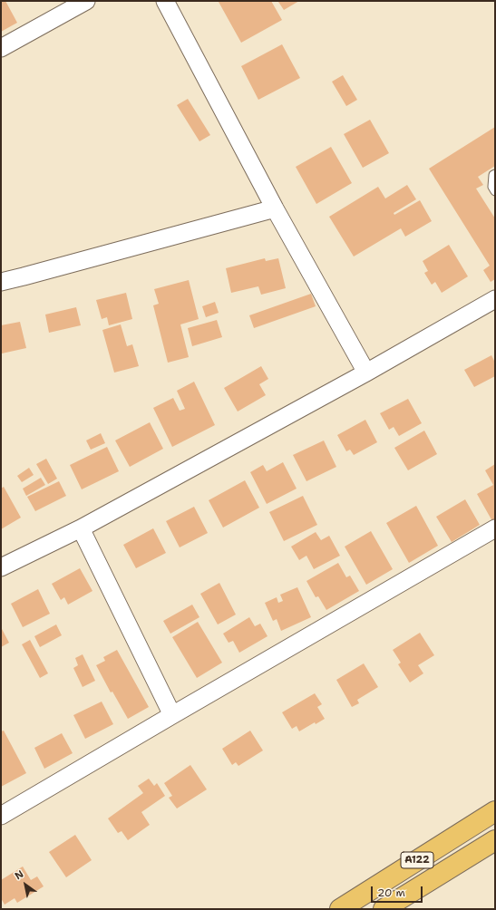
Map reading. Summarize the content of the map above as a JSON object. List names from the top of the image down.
{
  "streets": {
    "highway": ["A122"]
  },
  "scale_bar": "20 m",
  "north": "top left"
}
